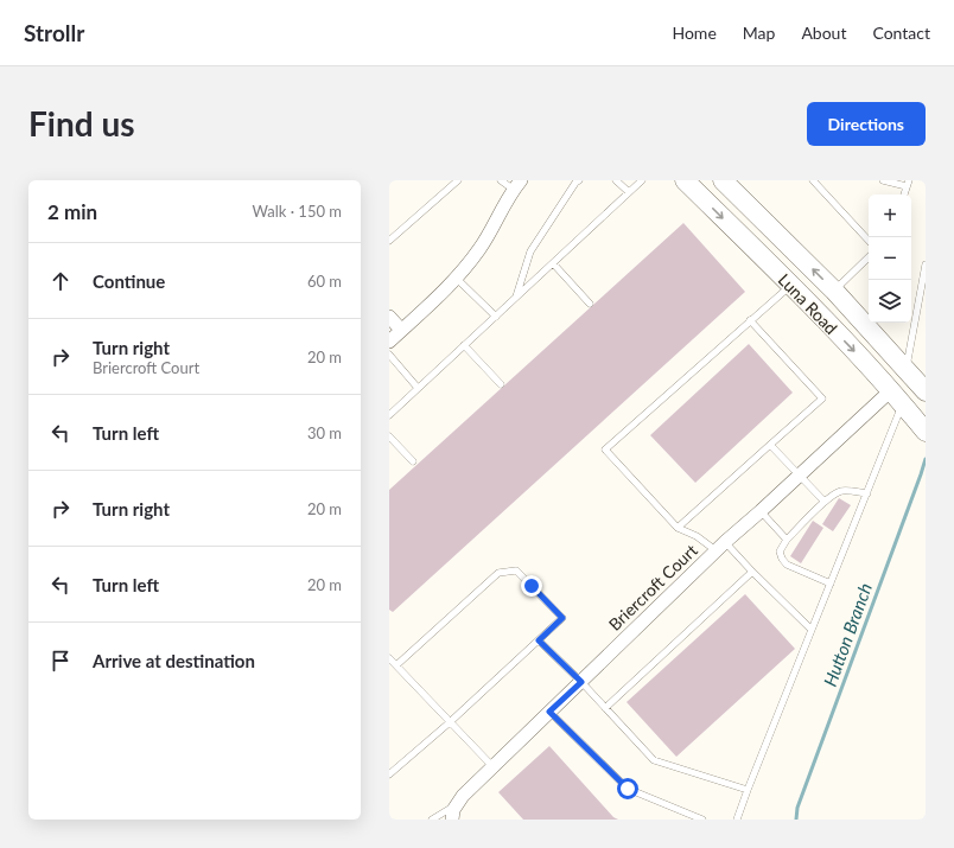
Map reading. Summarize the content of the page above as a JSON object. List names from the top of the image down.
{
  "streets": {
    "main road": ["Luna Road"],
    "street": ["Briercroft Court"]
  },
  "crossings": [
    ["Luna Road", "Briercroft Court"]
  ],
  "water": ["Hutton Branch"],
  "page": {
    "header": "Strollr",
    "nav": [
      "Home",
      "Map",
      "About",
      "Contact"
    ],
    "buttons": "Directions",
    "title": "Find us",
    "heading": ["2 min", "Walk · 150 m"],
    "map_buttons": ["+", "−"],
    "list": [
      ["Continue", "60 m"],
      ["Turn right", "Briercroft Court", "20 m"],
      ["Turn left", "30 m"],
      ["Turn right", "20 m"],
      ["Turn left", "20 m"],
      "Arrive at destination"
    ]
  }
}
